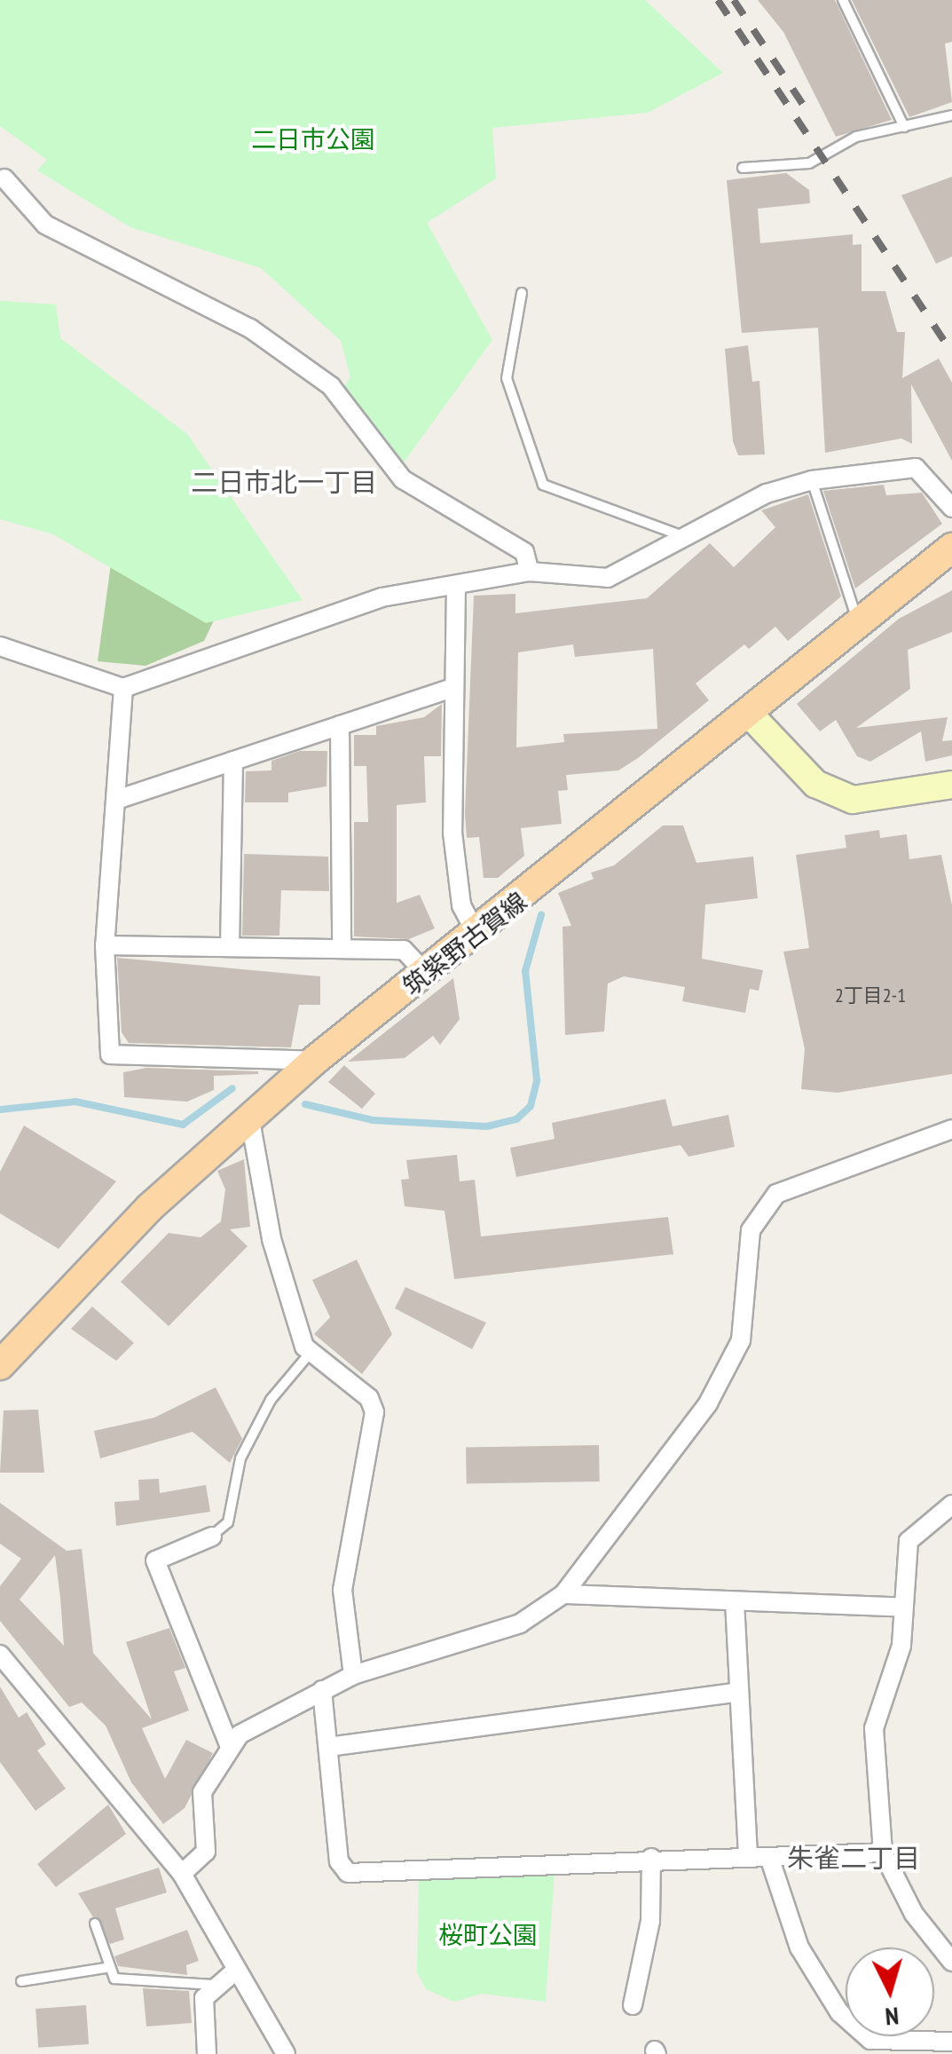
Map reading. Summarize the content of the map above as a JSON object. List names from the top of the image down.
{
  "streets": {
    "main road": ["筑紫野古賀線"]
  },
  "districts": ["二日市北一丁目", "朱雀二丁目"],
  "parks": ["二日市公園", "桜町公園"],
  "house_numbers": ["2丁目2-1"],
  "north": "bottom"
}
